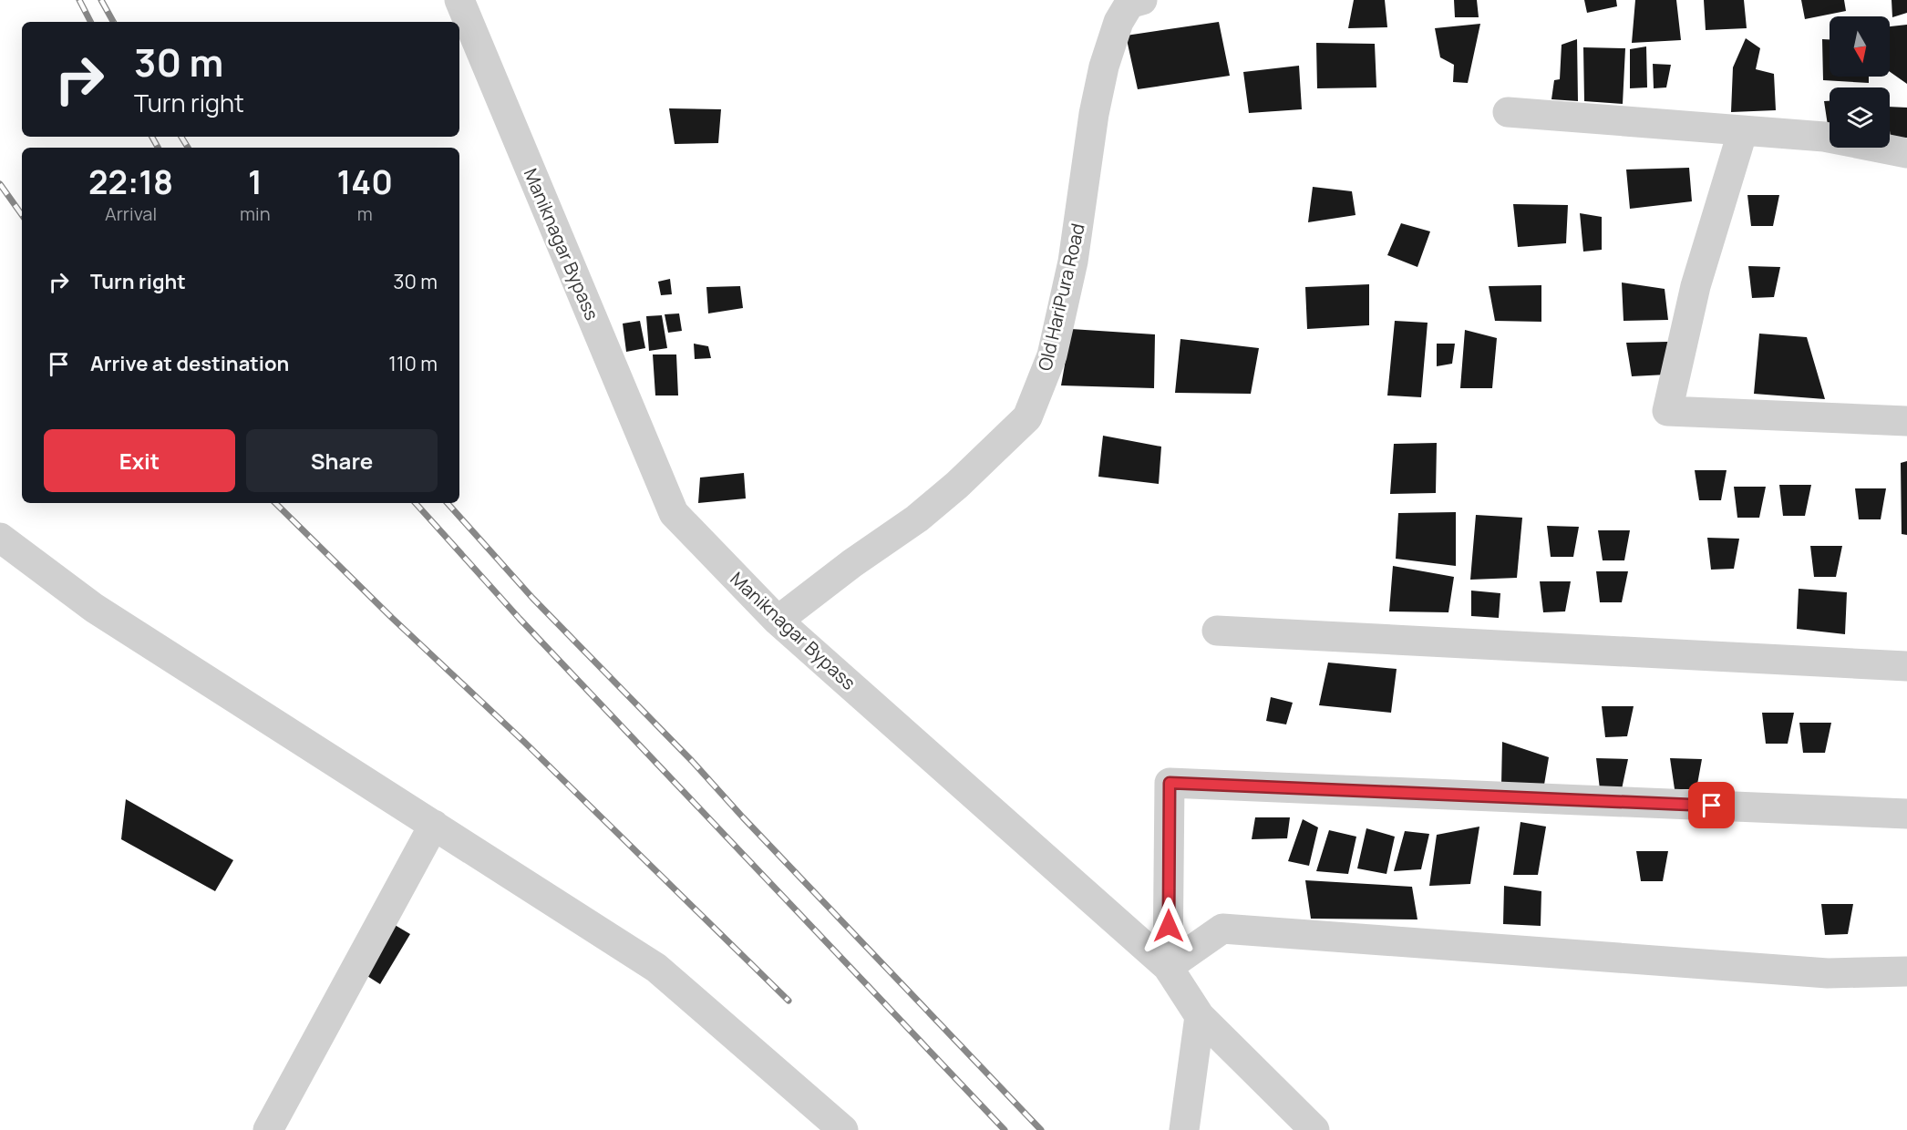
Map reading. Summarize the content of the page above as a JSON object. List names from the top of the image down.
{
  "streets": {
    "street": ["Maniknagar Bypass", "Old HariPura Road"]
  },
  "crossings": [
    ["Maniknagar Bypass", "Old HariPura Road"]
  ],
  "north": "bottom",
  "page": {
    "turn": ["30 m", "Turn right"],
    "eta": [
      "22:18",
      "Arrival",
      "1",
      "min",
      "140",
      "m"
    ],
    "list": [
      {
        "name": "Turn right",
        "value": "30 m"
      },
      {
        "name": "Arrive at destination",
        "value": "110 m"
      }
    ],
    "buttons": ["Exit", "Share"]
  }
}
